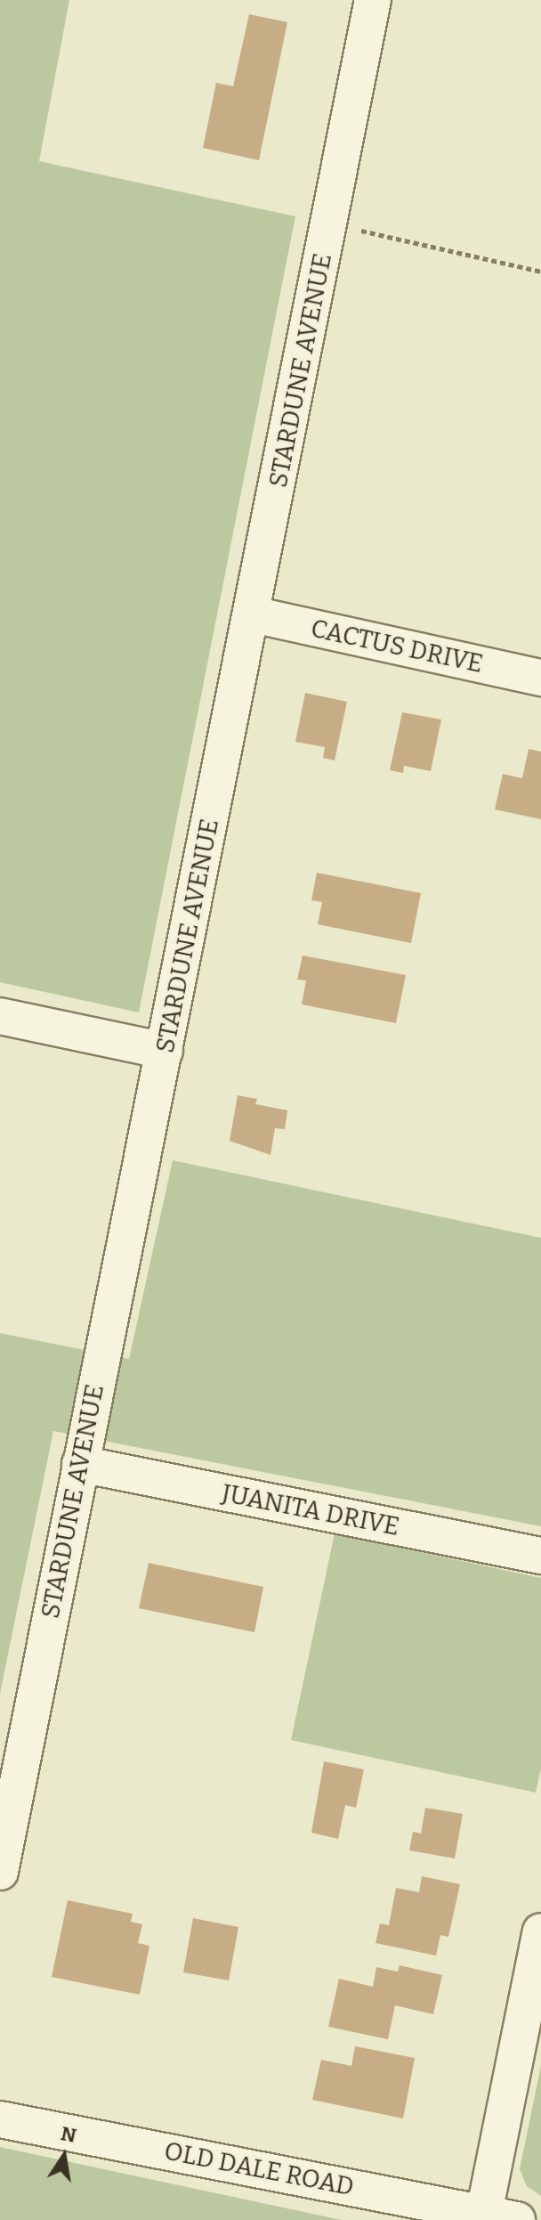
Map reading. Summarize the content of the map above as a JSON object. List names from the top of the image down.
{
  "streets": {
    "street": [
      "STARDUNE AVENUE",
      "CACTUS DRIVE",
      "JUANITA DRIVE",
      "OLD DALE ROAD"
    ]
  },
  "crossings": [
    ["STARDUNE AVENUE", "CACTUS DRIVE"],
    ["STARDUNE AVENUE", "JUANITA DRIVE"]
  ],
  "north": "top"
}
